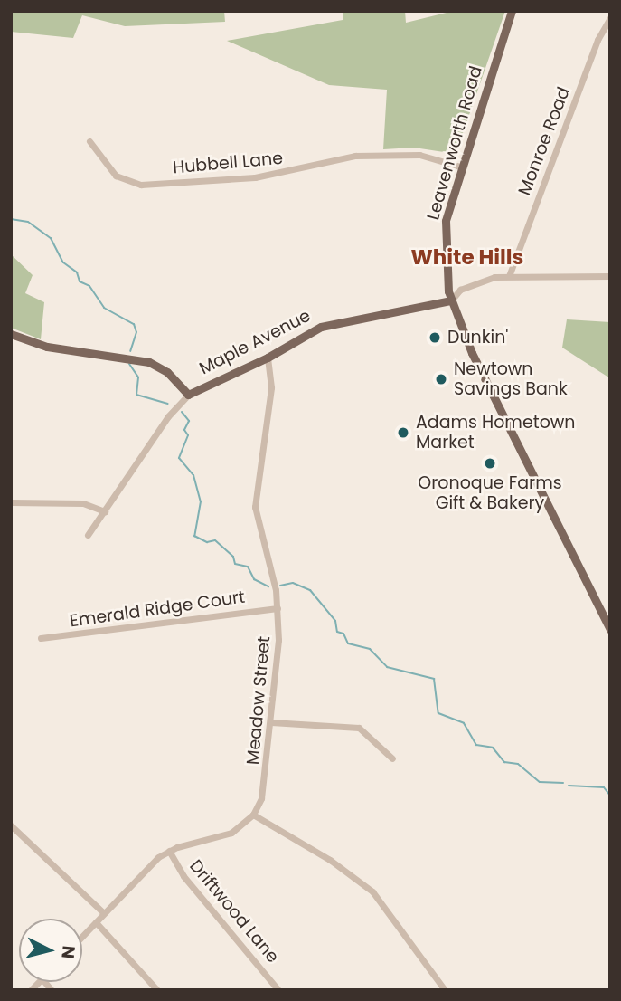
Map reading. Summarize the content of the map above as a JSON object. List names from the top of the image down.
{
  "streets": {
    "main road": ["Leavenworth Road", "Maple Avenue"],
    "street": [
      "Monroe Road",
      "Hubbell Lane",
      "Emerald Ridge Court",
      "Meadow Street",
      "Driftwood Lane"
    ]
  },
  "crossings": [
    ["Leavenworth Road", "Hubbell Lane"],
    ["Leavenworth Road", "Maple Avenue"],
    ["Maple Avenue", "Meadow Street"],
    ["Emerald Ridge Court", "Meadow Street"]
  ],
  "districts": ["White Hills"],
  "places": [
    "Dunkin'",
    "Newtown Savings Bank",
    "Adams Hometown Market",
    "Oronoque Farms Gift & Bakery"
  ],
  "north": "right"
}
